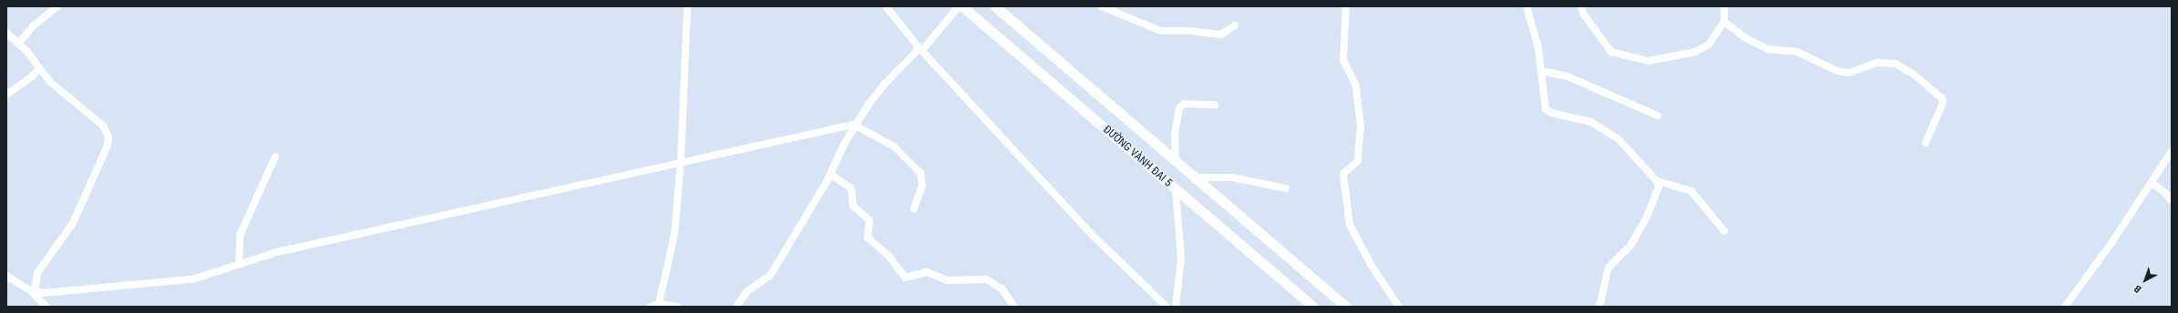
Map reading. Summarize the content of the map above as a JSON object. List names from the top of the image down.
{
  "streets": {
    "main road": ["ĐƯỜNG VÀNH ĐAI 5"]
  },
  "north": "bottom left"
}
